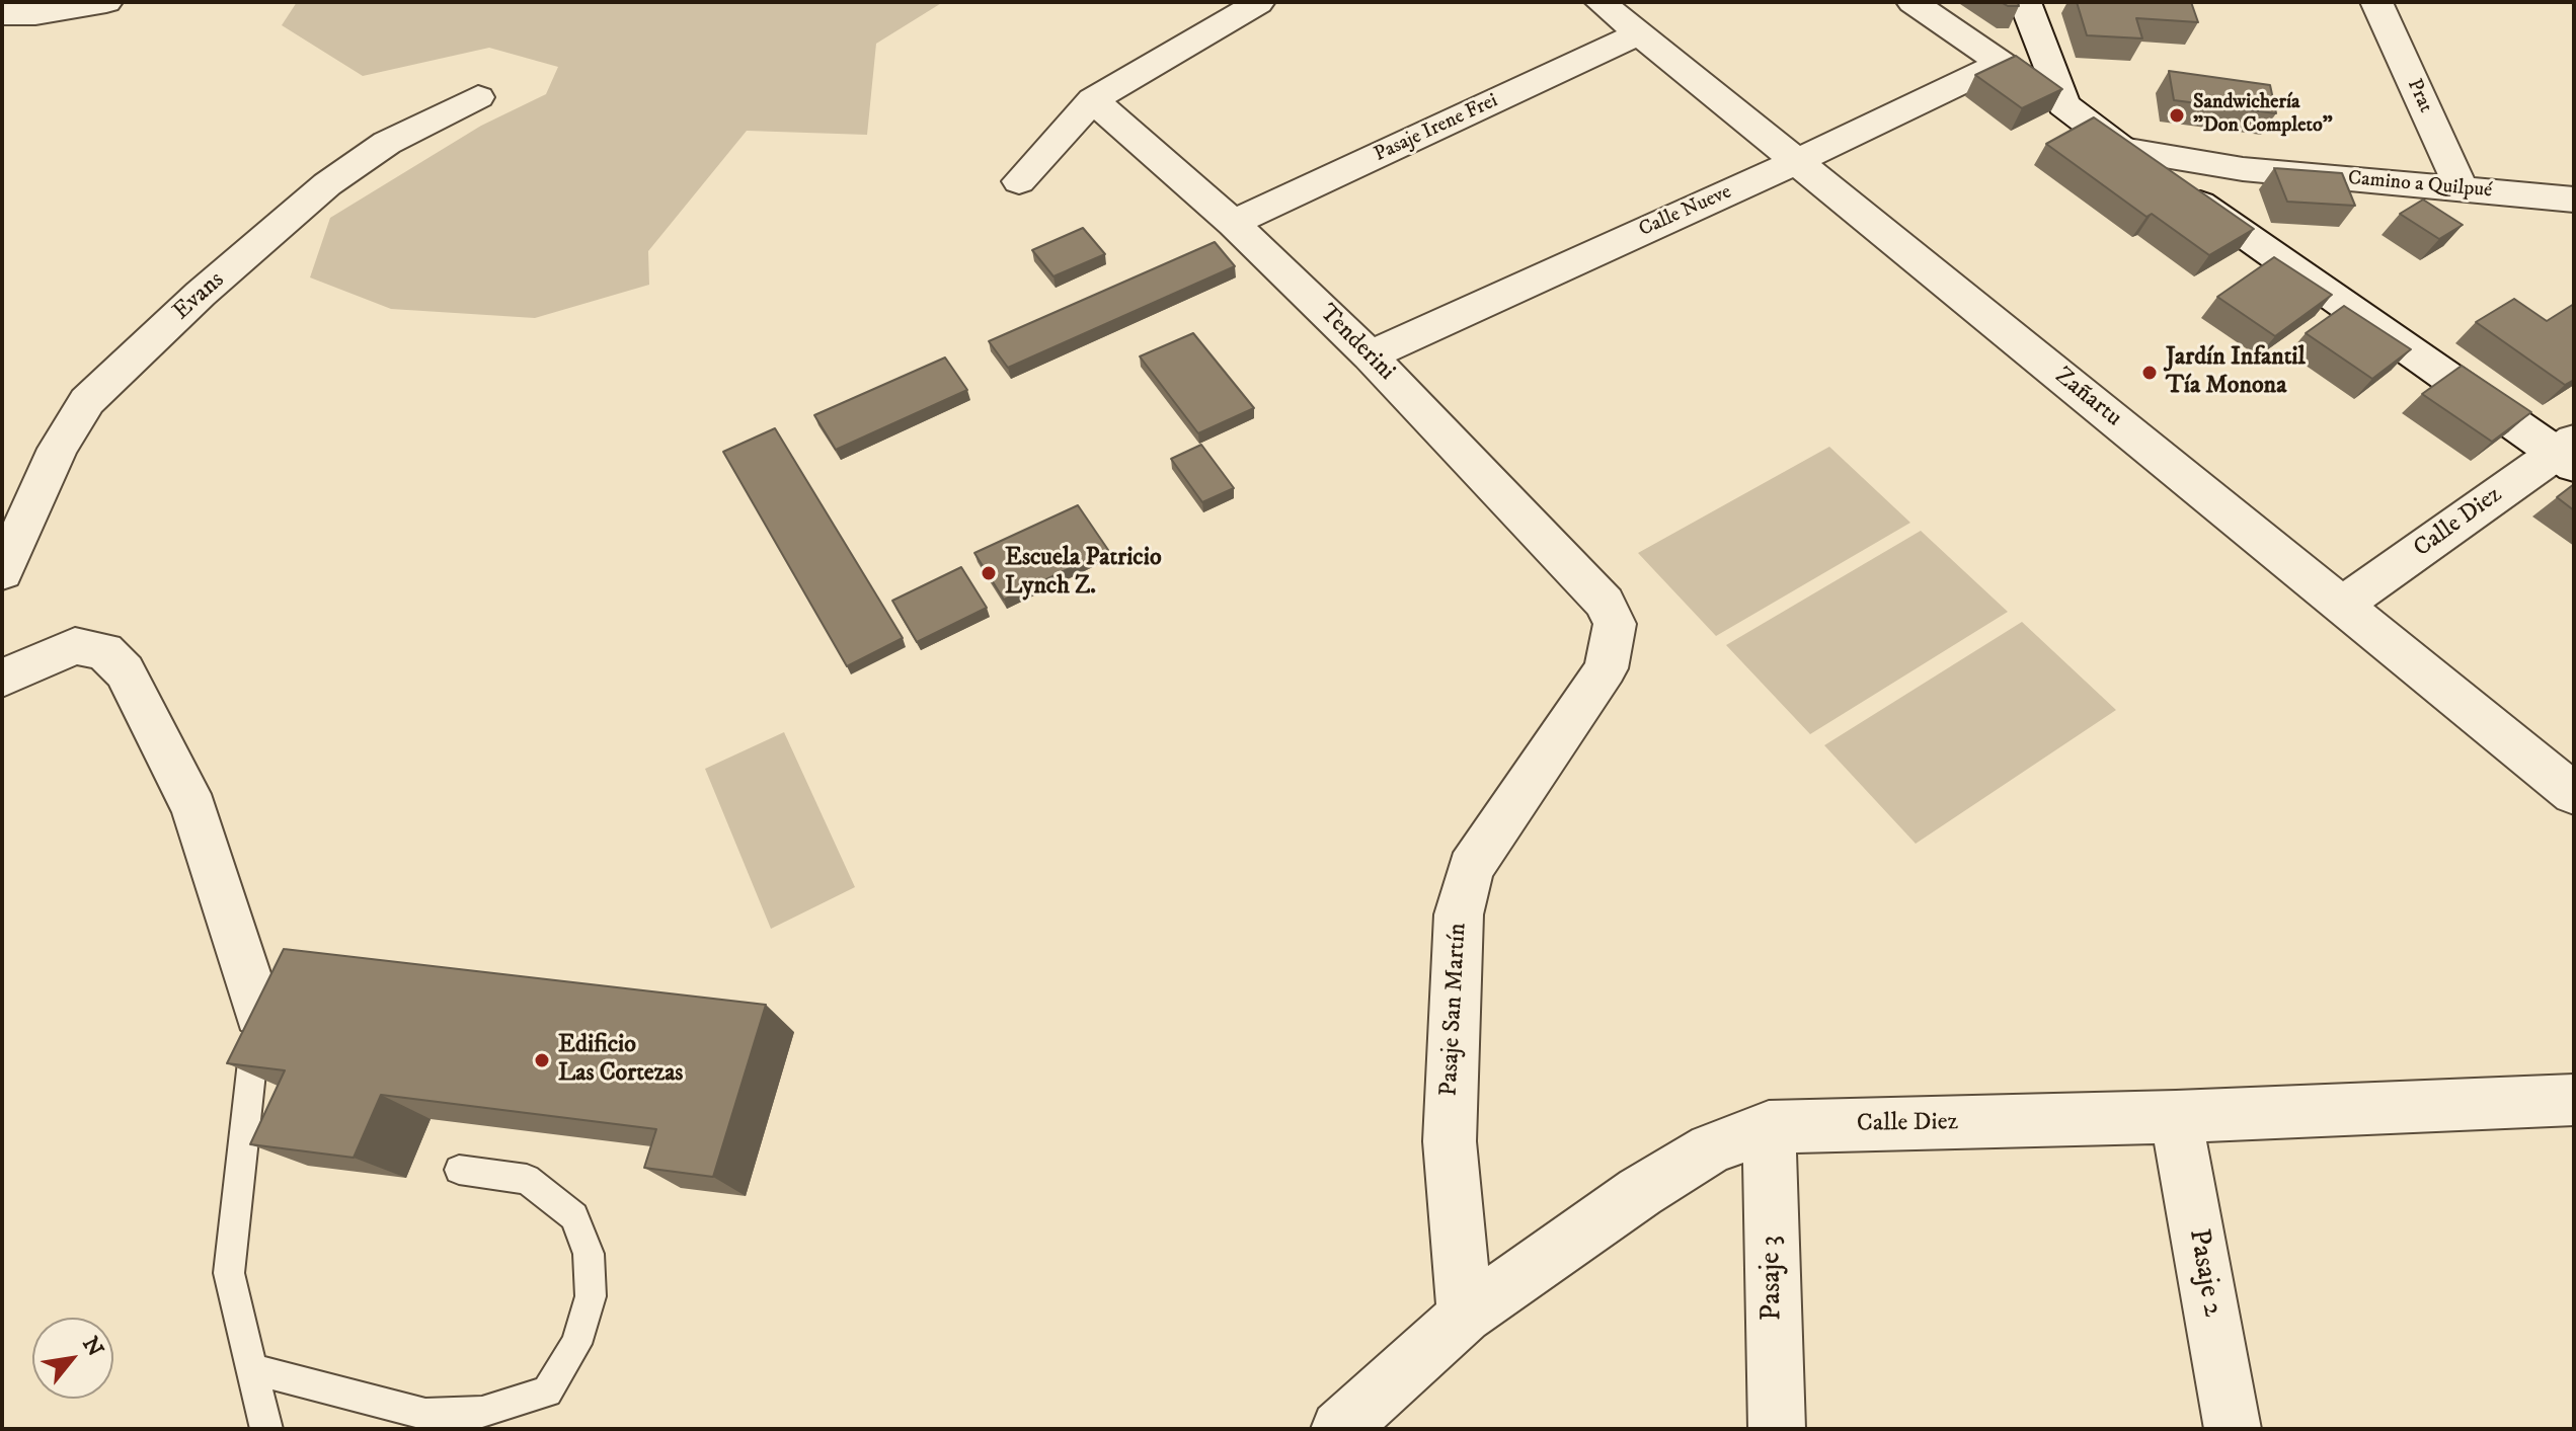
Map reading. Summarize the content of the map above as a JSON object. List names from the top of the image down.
{
  "streets": {
    "street": [
      "Prat",
      "Pasaje Irene Frei",
      "Camino a Quilpué",
      "Calle Nueve",
      "Evans",
      "Tenderini",
      "Zañartu",
      "Calle Diez",
      "Pasaje San Martín",
      "Pasaje 2",
      "Pasaje 3"
    ]
  },
  "crossings": [
    ["Prat", "Camino a Quilpué"],
    ["Pasaje Irene Frei", "Tenderini"],
    ["Pasaje Irene Frei", "Zañartu"],
    ["Calle Nueve", "Tenderini"],
    ["Calle Nueve", "Zañartu"],
    ["Tenderini", "Pasaje San Martín"],
    ["Zañartu", "Calle Diez"],
    ["Calle Diez", "Pasaje San Martín"],
    ["Calle Diez", "Pasaje 2"],
    ["Calle Diez", "Pasaje 3"]
  ],
  "places": [
    "Sandwichería \"Don Completo\"",
    "Jardín Infantil Tía Monona",
    "Escuela Patricio Lynch Z.",
    "Edificio Las Cortezas"
  ],
  "north": "top right"
}
